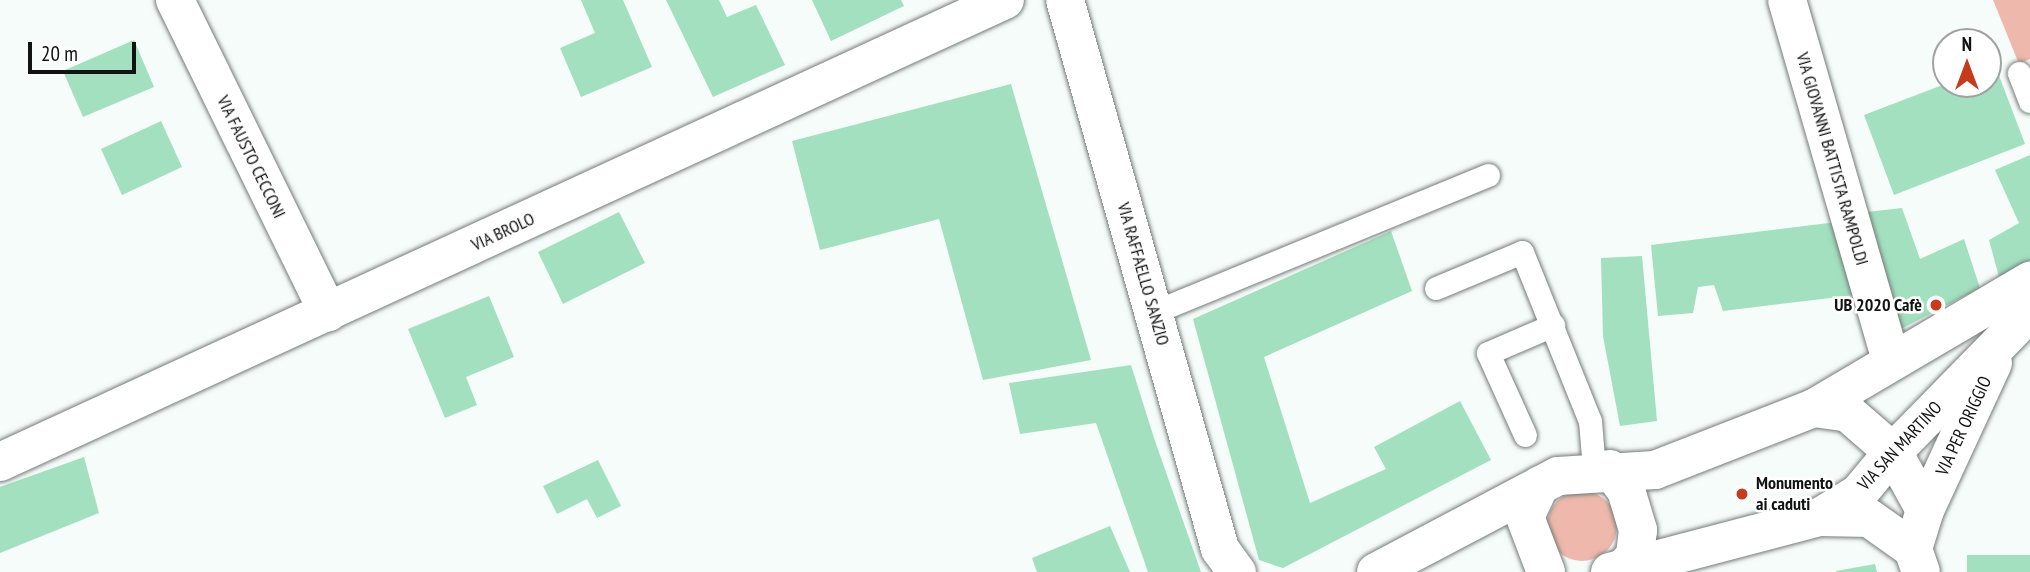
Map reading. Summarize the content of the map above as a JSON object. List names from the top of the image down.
{
  "streets": {
    "street": [
      "VIA FAUSTO CECCONI",
      "VIA GIOVANNI BATTISTA RAMPOLDI",
      "VIA BROLO",
      "VIA RAFFAELLO SANZIO",
      "VIA PER ORIGGIO",
      "VIA SAN MARTINO"
    ]
  },
  "crossings": [
    ["VIA FAUSTO CECCONI", "VIA BROLO"],
    ["VIA PER ORIGGIO", "VIA SAN MARTINO"]
  ],
  "places": ["UB 2020 Cafè", "Monumento ai caduti"],
  "scale_bar": "20 m",
  "north": "top"
}
